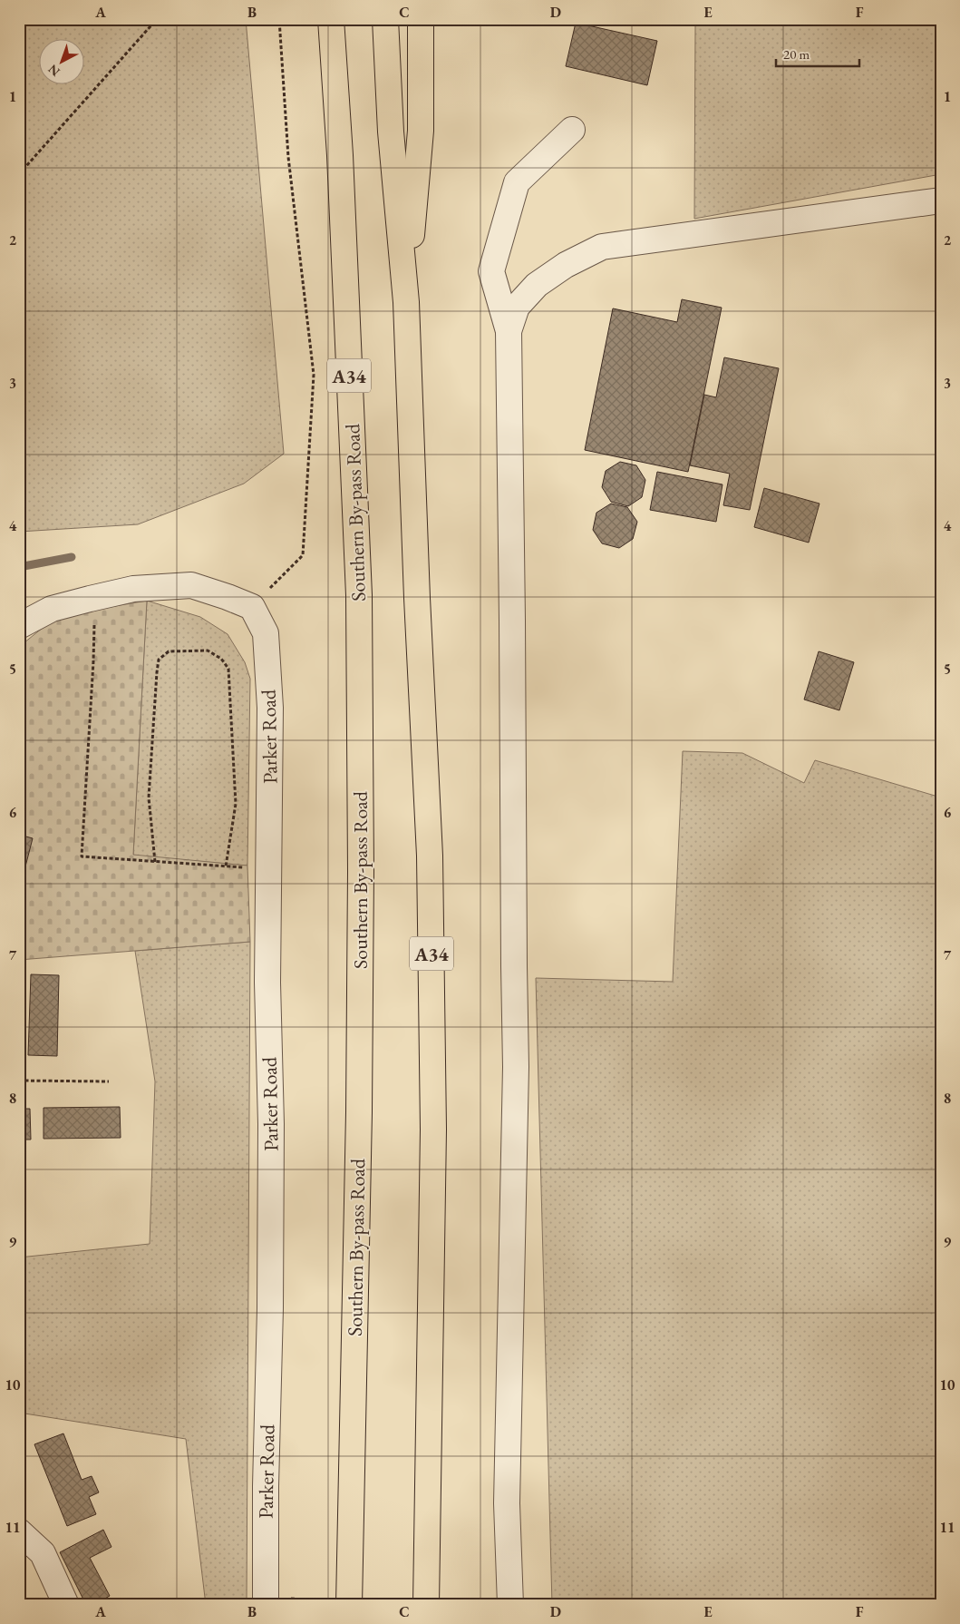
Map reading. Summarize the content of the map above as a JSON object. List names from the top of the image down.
{
  "streets": {
    "highway": ["A34", "Southern By-pass Road"],
    "street": ["Parker Road"]
  },
  "crossings": [
    ["A34", "Southern By-pass Road"]
  ],
  "scale_bar": "20 m",
  "north": "bottom left",
  "grid": {
    "columns": [
      "A",
      "B",
      "C",
      "D",
      "E",
      "F"
    ],
    "rows": [
      "1",
      "2",
      "3",
      "4",
      "5",
      "6",
      "7",
      "8",
      "9",
      "10",
      "11"
    ]
  }
}
